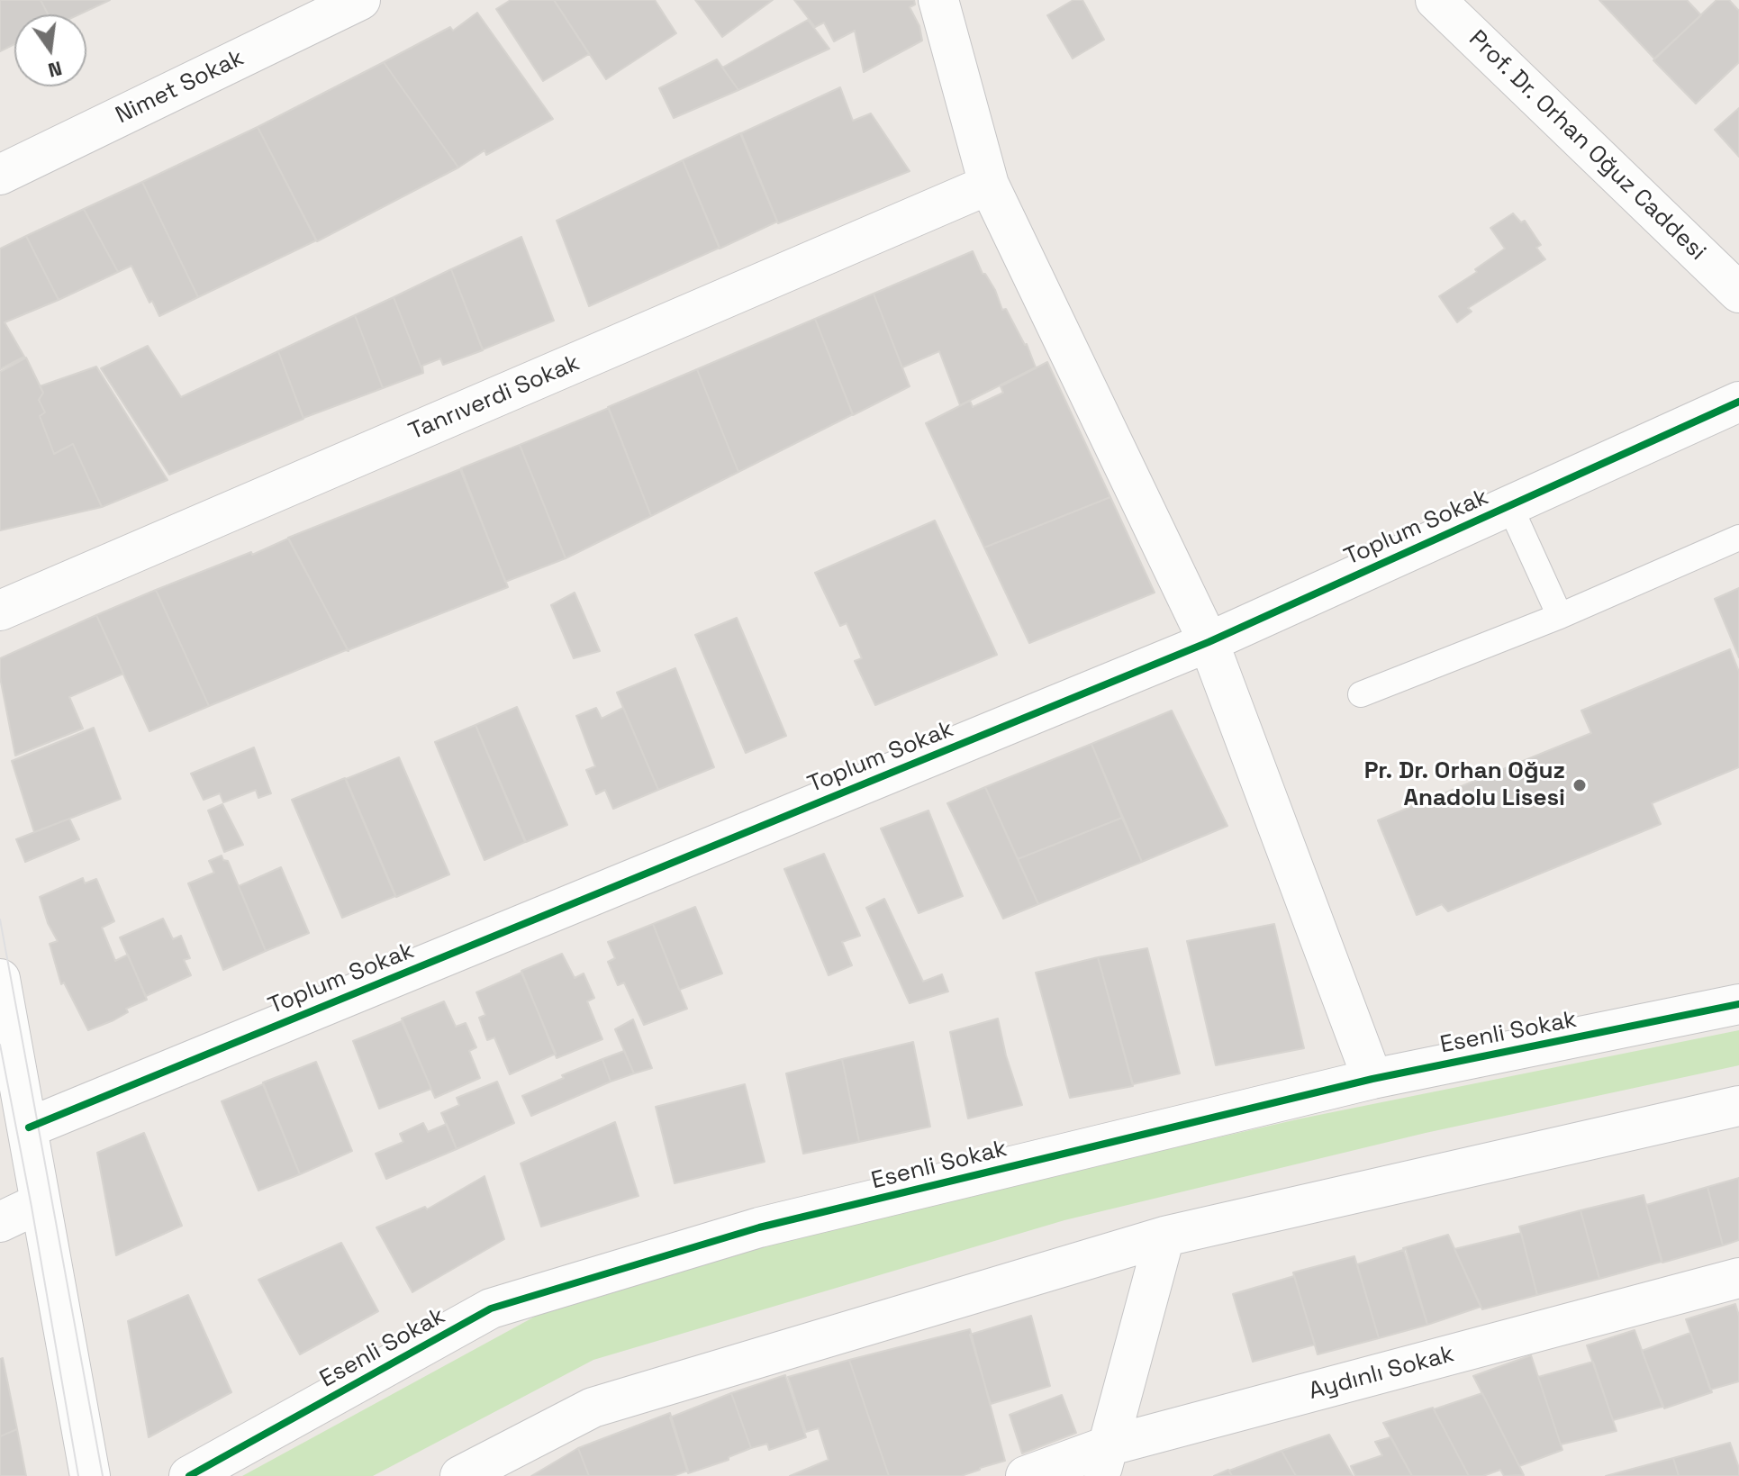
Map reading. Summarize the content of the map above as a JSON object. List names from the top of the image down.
{
  "streets": {
    "street": [
      "Nimet Sokak",
      "Prof. Dr. Orhan Oğuz Caddesi",
      "Tanrıverdi Sokak",
      "Toplum Sokak",
      "Esenli Sokak",
      "Aydınlı Sokak"
    ]
  },
  "places": ["Pr. Dr. Orhan Oğuz Anadolu Lisesi"],
  "north": "bottom"
}
